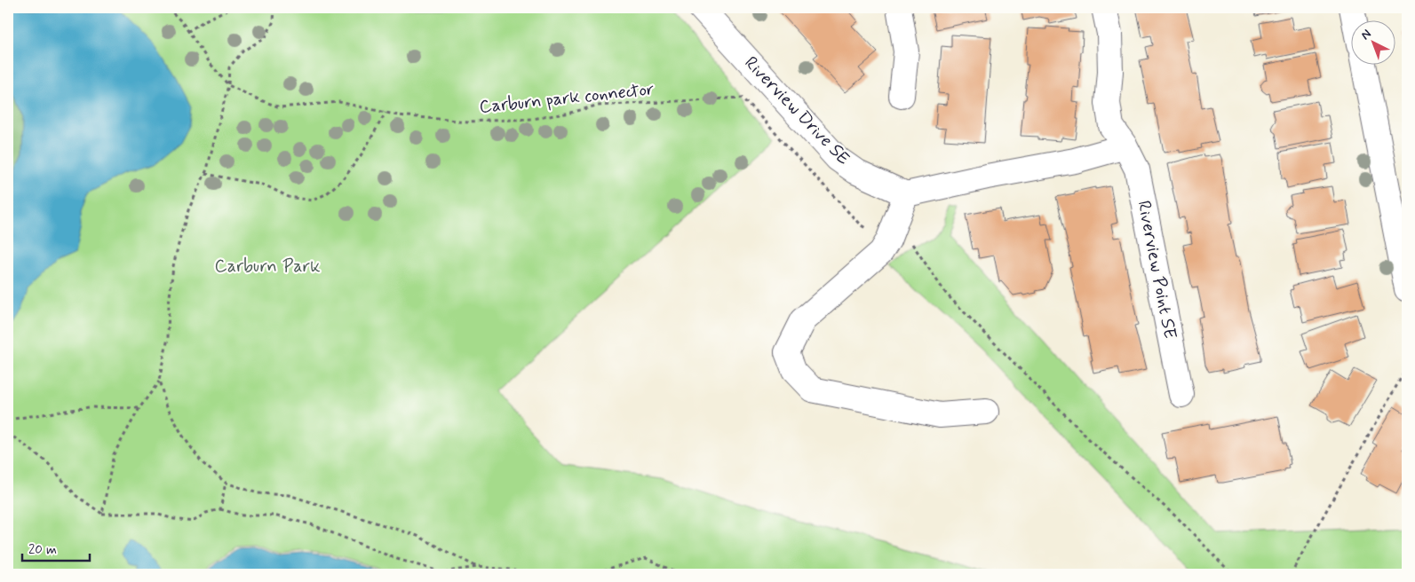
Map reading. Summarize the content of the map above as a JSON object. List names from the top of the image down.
{
  "streets": {
    "street": ["Riverview Drive SE", "Riverview Point SE"],
    "path": ["Carburn park connector"]
  },
  "parks": ["Carburn Park"],
  "scale_bar": "20 m",
  "north": "top left"
}
